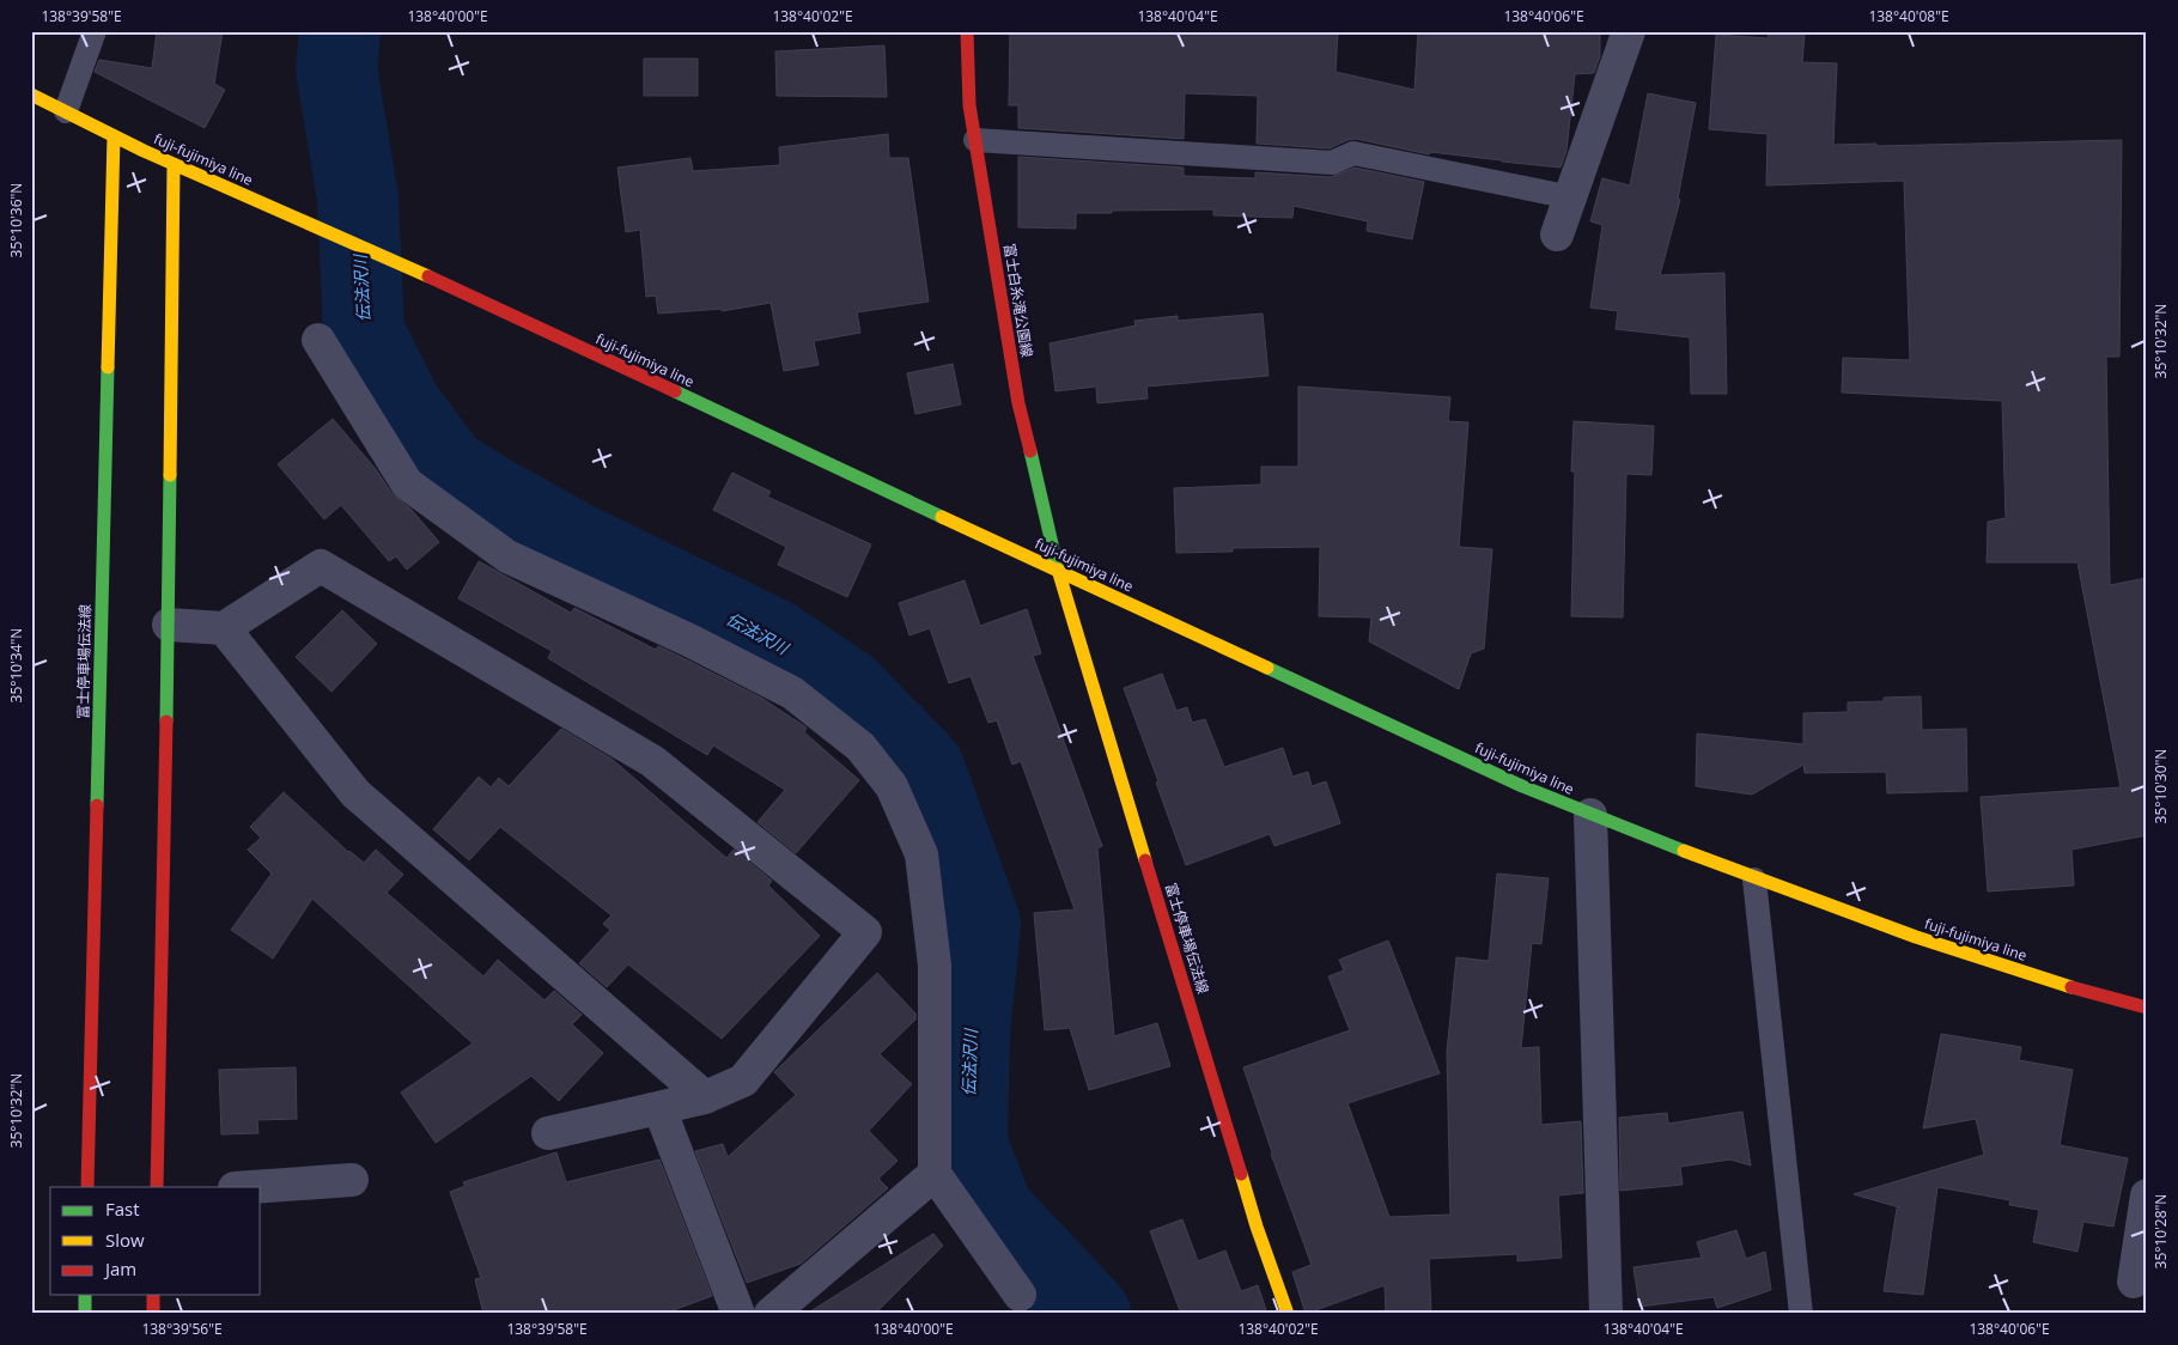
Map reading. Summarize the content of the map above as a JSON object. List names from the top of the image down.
{
  "streets": {
    "main road": ["fuji-fujimiya line", "富士白糸滝公園線", "富士停車場伝法線"]
  },
  "crossings": [
    ["fuji-fujimiya line", "富士白糸滝公園線"],
    ["fuji-fujimiya line", "富士停車場伝法線"],
    ["富士白糸滝公園線", "富士停車場伝法線"]
  ],
  "water": ["伝法沢川"],
  "legend": ["Fast", "Slow", "Jam"],
  "coordinates": [
    "138°39'58\"E",
    "138°40'00\"E",
    "138°40'02\"E",
    "138°40'04\"E",
    "138°40'06\"E",
    "138°40'08\"E",
    "35°10'36\"N",
    "35°10'32\"N",
    "35°10'34\"N",
    "35°10'30\"N",
    "35°10'28\"N",
    "138°39'56\"E"
  ]
}
